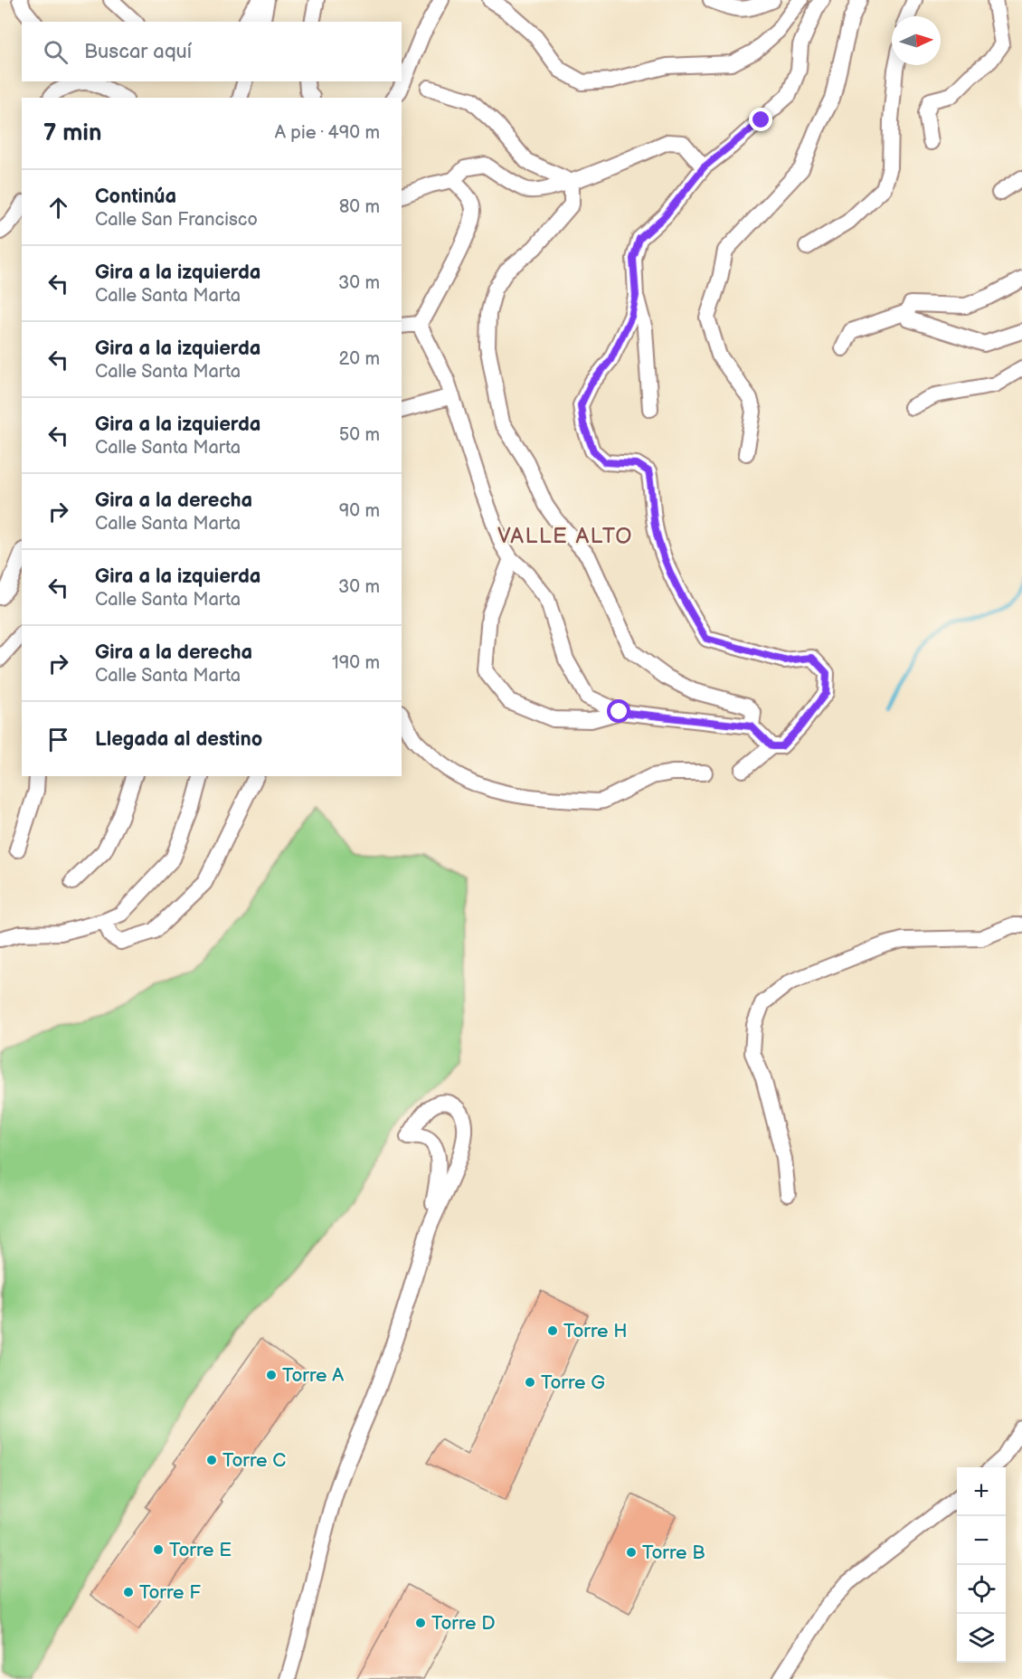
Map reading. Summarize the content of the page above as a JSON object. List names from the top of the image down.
{
  "districts": ["VALLE ALTO"],
  "places": [
    "Torre H",
    "Torre A",
    "Torre G",
    "Torre C",
    "Torre E",
    "Torre B",
    "Torre F",
    "Torre D"
  ],
  "north": "right",
  "page": {
    "search": "Buscar aquí",
    "heading": ["7 min", "A pie · 490 m"],
    "list": [
      ["Continúa", "Calle San Francisco", "80 m"],
      ["Gira a la izquierda", "Calle Santa Marta", "30 m"],
      ["Gira a la izquierda", "Calle Santa Marta", "20 m"],
      ["Gira a la izquierda", "Calle Santa Marta", "50 m"],
      ["Gira a la derecha", "Calle Santa Marta", "90 m"],
      ["Gira a la izquierda", "Calle Santa Marta", "30 m"],
      ["Gira a la derecha", "Calle Santa Marta", "190 m"],
      "Llegada al destino"
    ],
    "map_buttons": ["+", "−"]
  }
}
